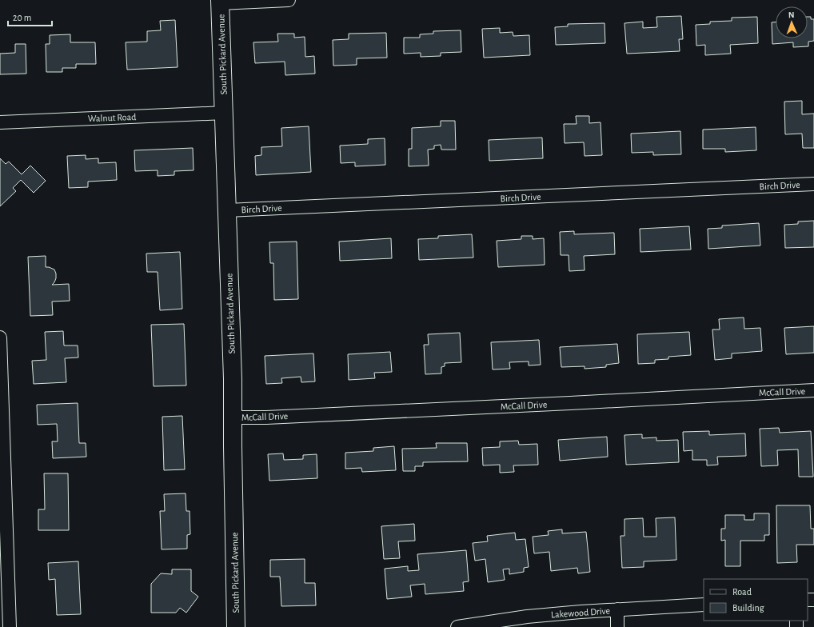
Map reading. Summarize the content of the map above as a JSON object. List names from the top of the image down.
{
  "streets": {
    "street": [
      "South Pickard Avenue",
      "Walnut Road",
      "Birch Drive",
      "McCall Drive",
      "Lakewood Drive"
    ]
  },
  "crossings": [
    ["South Pickard Avenue", "Walnut Road"],
    ["South Pickard Avenue", "Birch Drive"],
    ["South Pickard Avenue", "McCall Drive"]
  ],
  "legend": ["Road", "Building"],
  "scale_bar": "20 m",
  "north": "top"
}
